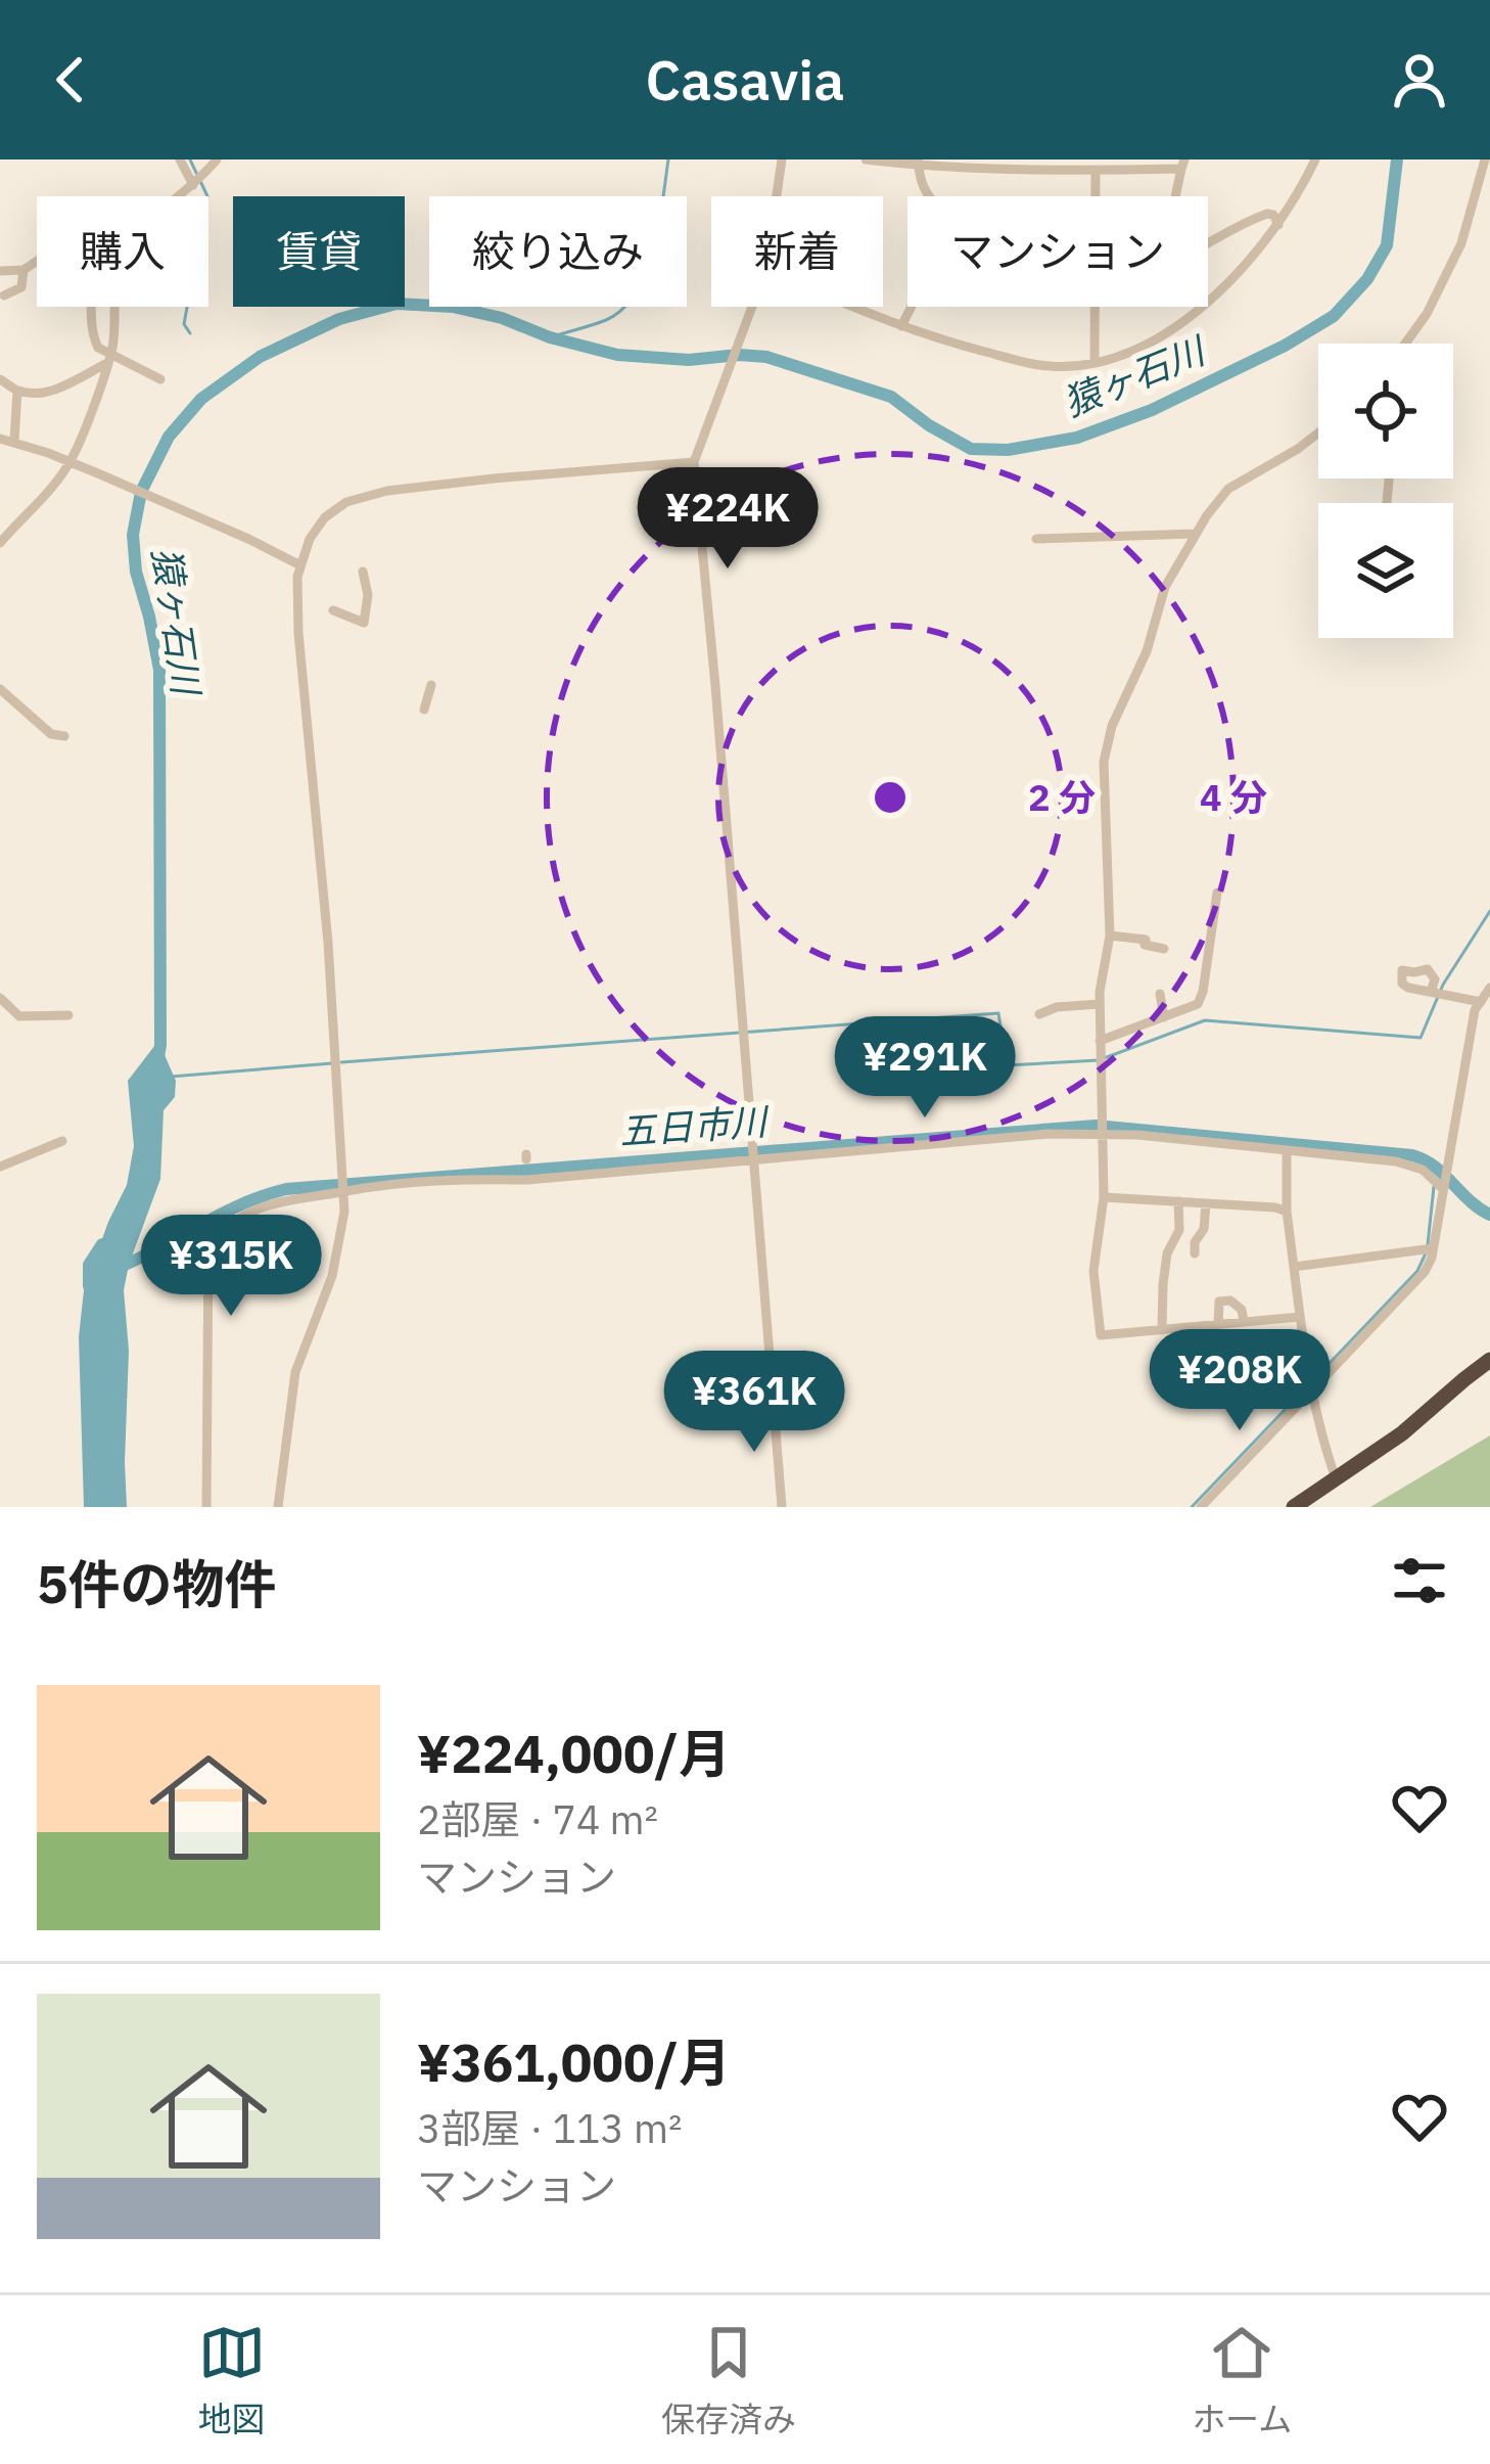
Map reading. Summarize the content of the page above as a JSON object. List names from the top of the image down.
{
  "water": ["猿ヶ石川", "五日市川"],
  "page": {
    "header": "Casavia",
    "chip": [
      "購入",
      "賃貸",
      "絞り込み",
      "新着",
      "マンション"
    ],
    "price": [
      "¥224K",
      "¥291K",
      "¥315K",
      "¥208K",
      "¥361K"
    ],
    "heading": "5件の物件",
    "list": [
      {
        "name": "¥224,000/月",
        "note": "2部屋 · 74 m² · マンション"
      },
      {
        "name": "¥361,000/月",
        "note": "3部屋 · 113 m² · マンション"
      }
    ],
    "tabs": ["地図", "保存済み", "ホーム"]
  },
  "rings": ["2 分", "4 分"]
}
